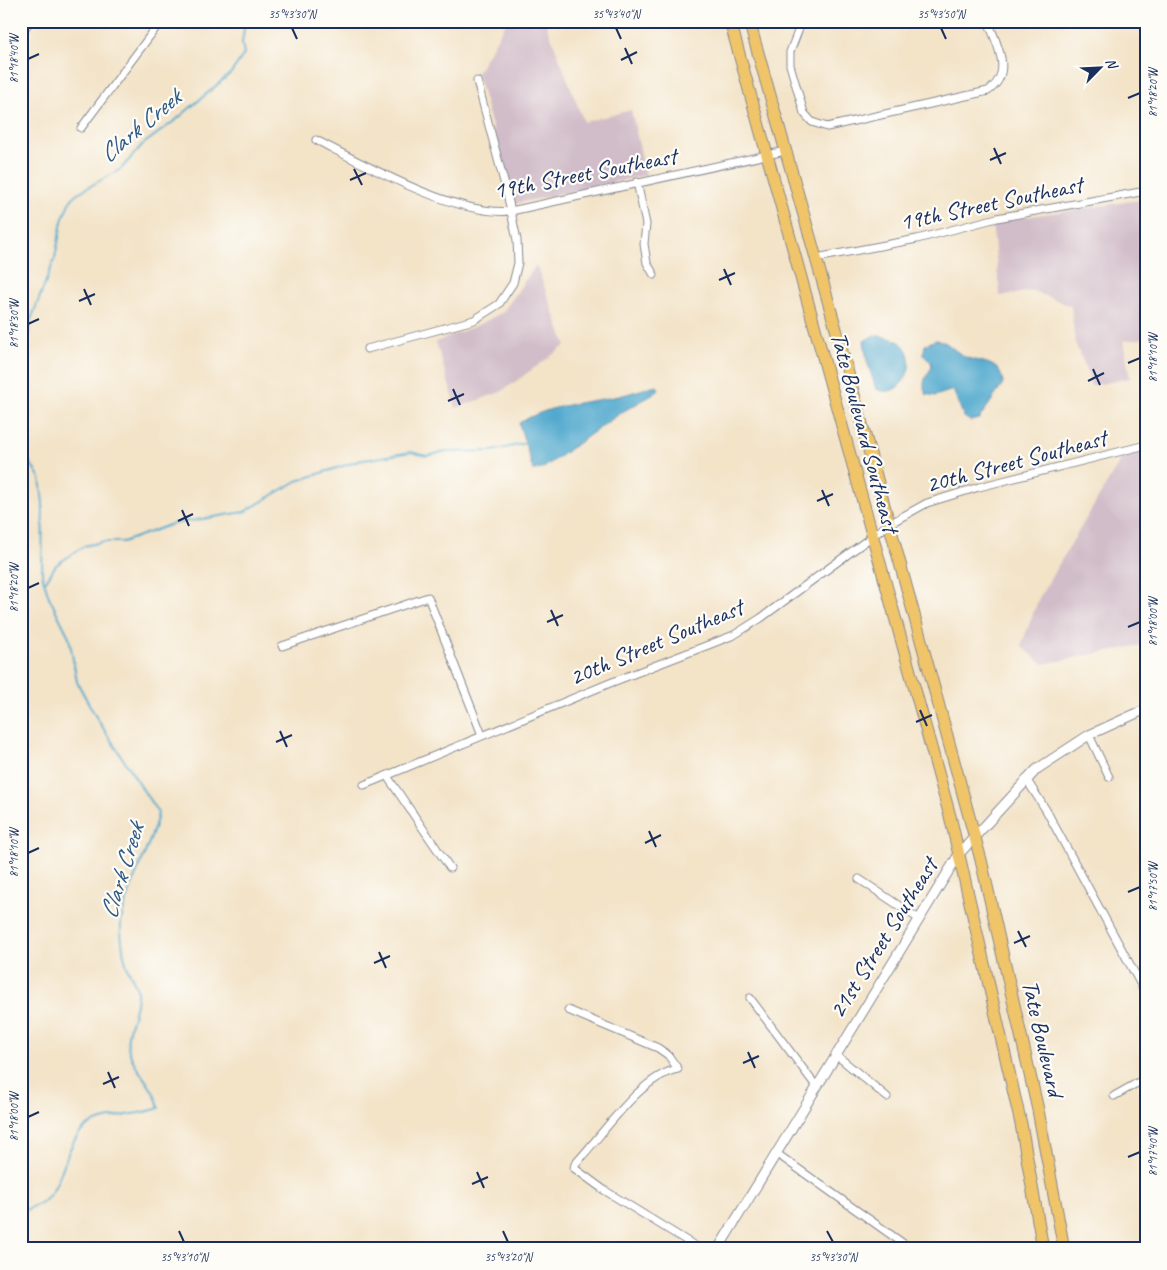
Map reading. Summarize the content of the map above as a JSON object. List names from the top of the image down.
{
  "streets": {
    "main road": ["Tate Boulevard Southeast", "Tate Boulevard"],
    "street": ["19th Street Southeast", "20th Street Southeast", "21st Street Southeast"]
  },
  "crossings": [
    ["19th Street Southeast", "Tate Boulevard Southeast"],
    ["Tate Boulevard Southeast", "20th Street Southeast"],
    ["Tate Boulevard Southeast", "21st Street Southeast"],
    ["Tate Boulevard Southeast", "Tate Boulevard"],
    ["21st Street Southeast", "Tate Boulevard"]
  ],
  "water": ["Clark Creek"],
  "north": "top right",
  "coordinates": [
    "35°43'30\"N",
    "35°43'40\"N",
    "35°43'50\"N",
    "81°18'40\"W",
    "81°18'20\"W",
    "81°18'30\"W",
    "81°18'10\"W",
    "81°18'00\"W",
    "81°17'50\"W",
    "81°17'40\"W",
    "35°43'10\"N",
    "35°43'20\"N"
  ]
}
